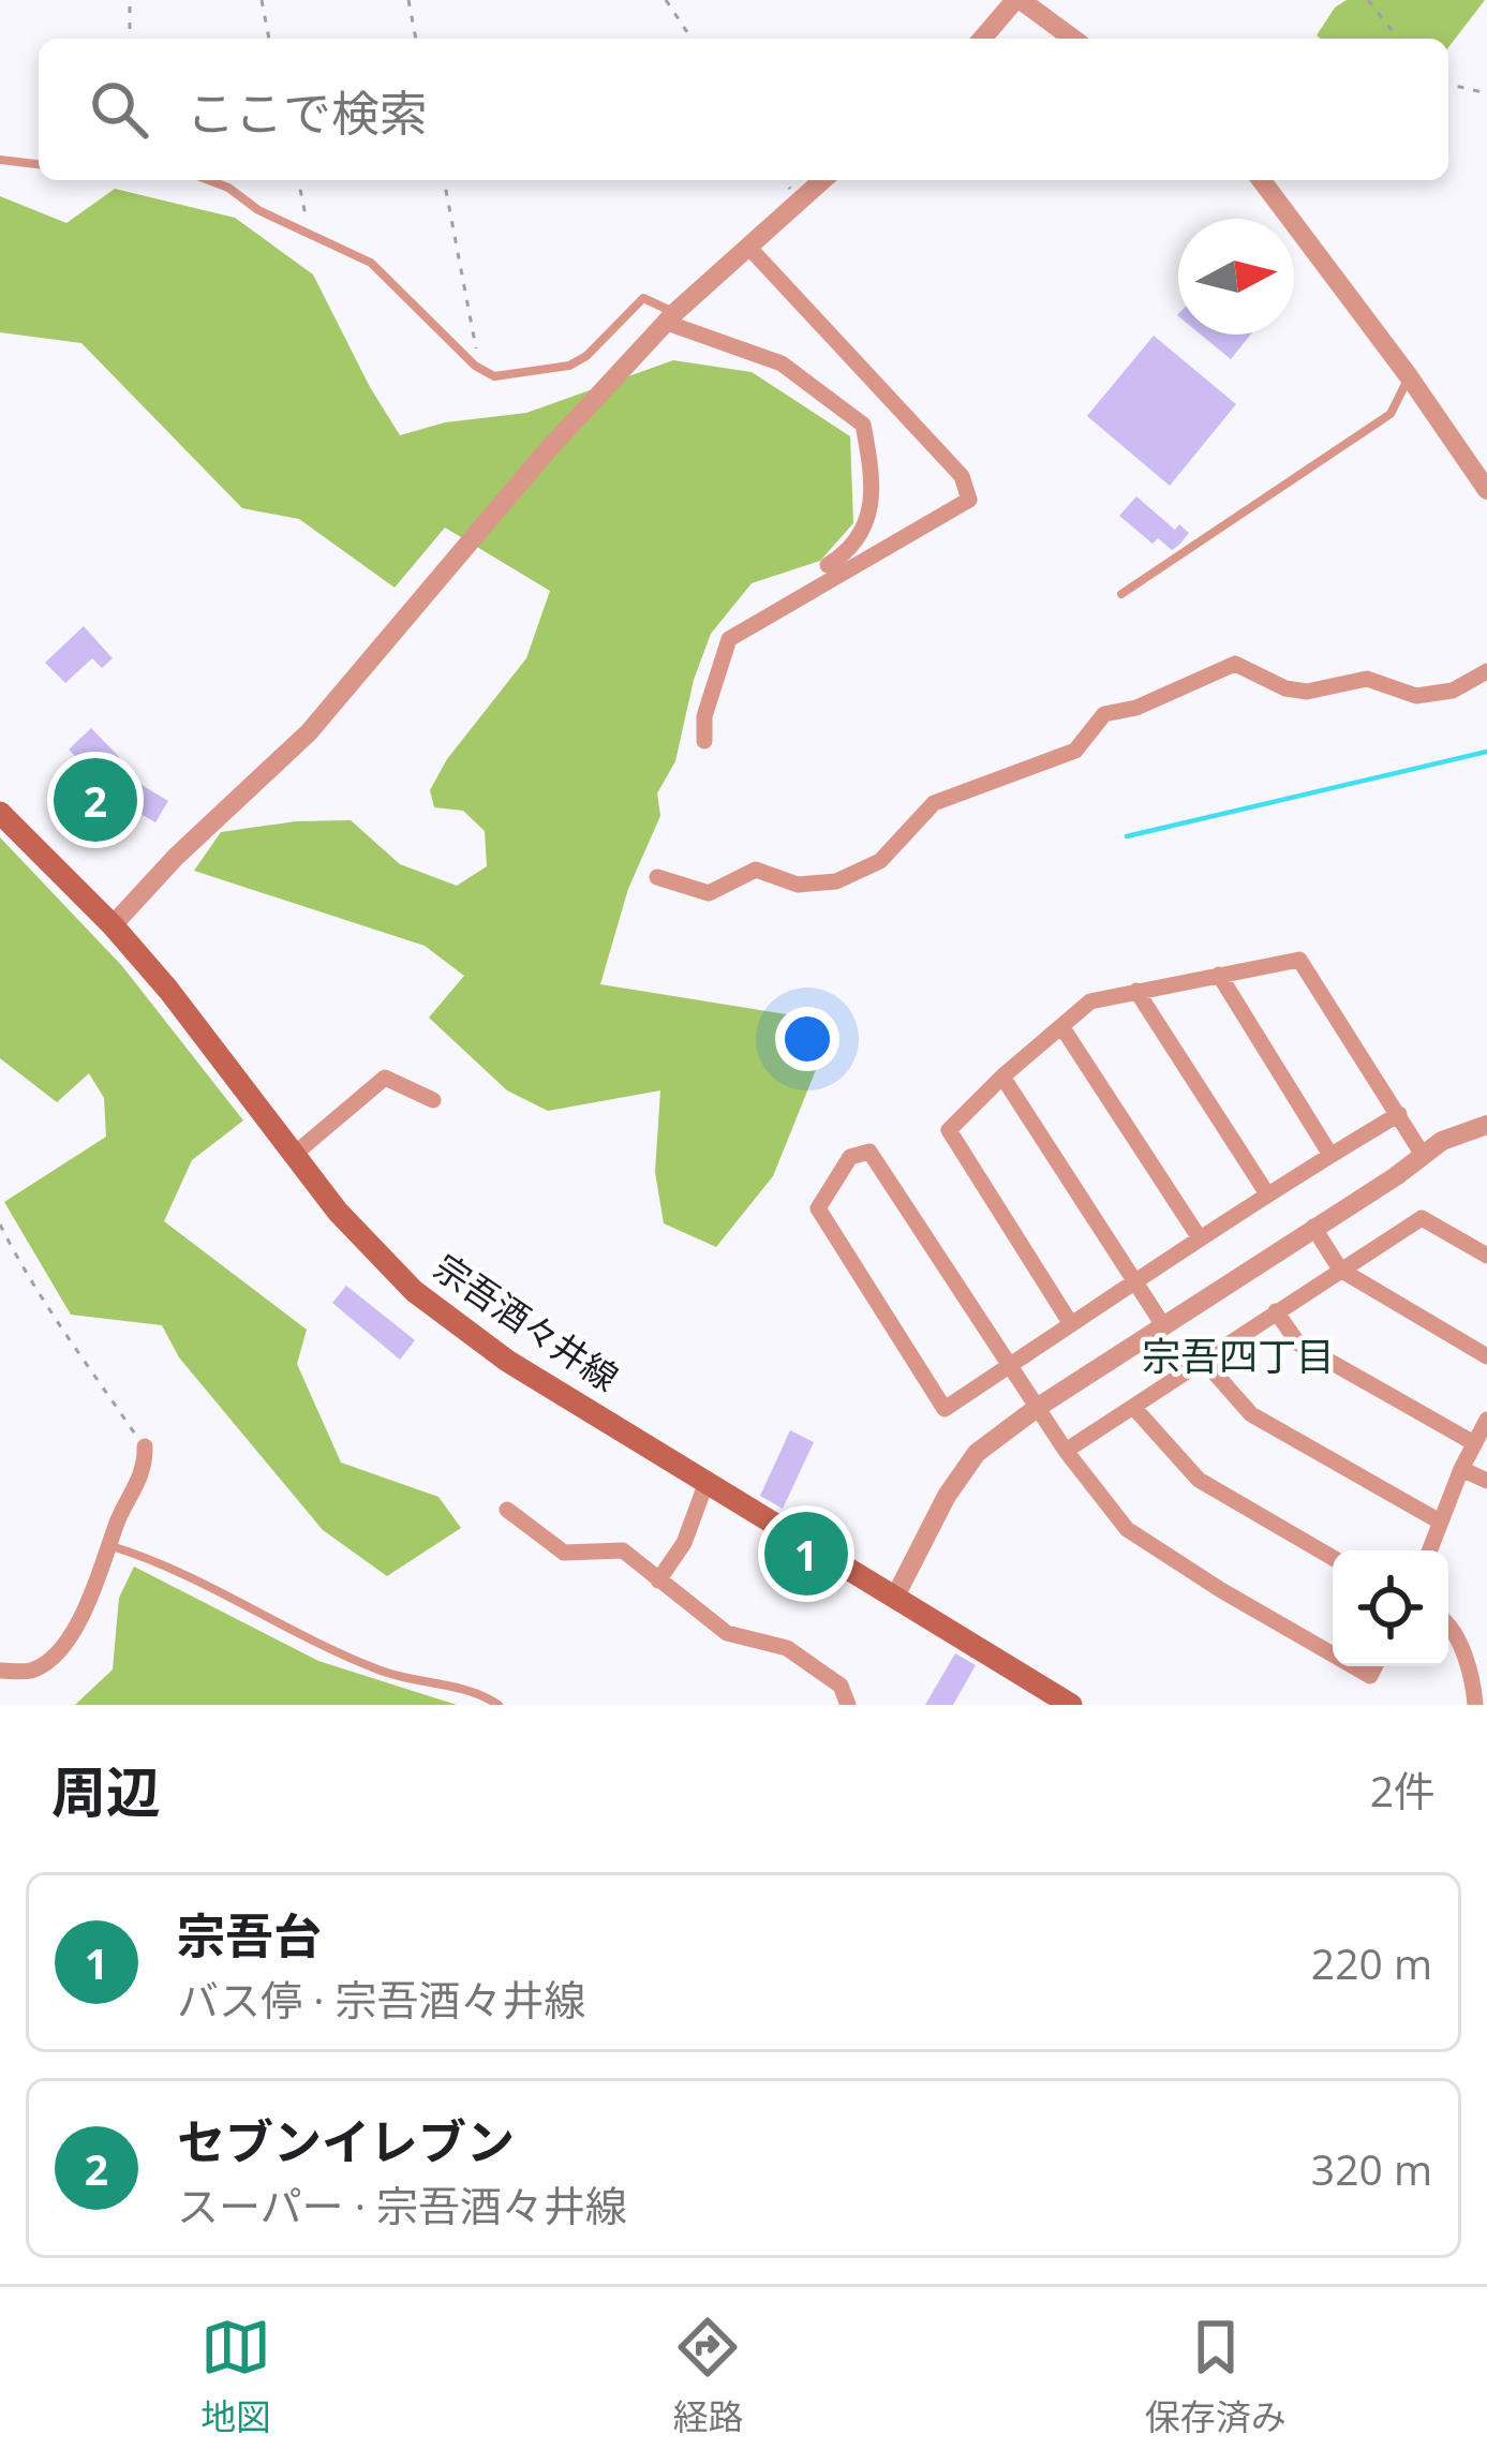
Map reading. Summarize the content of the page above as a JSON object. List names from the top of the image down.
{
  "streets": {
    "main road": ["宗吾酒々井線"]
  },
  "districts": ["宗吾四丁目"],
  "north": "right",
  "page": {
    "search": "ここで検索",
    "pins": ["2", "1"],
    "heading": ["周辺", "2件"],
    "list": [
      {
        "mark": "1",
        "name": "宗吾台",
        "note": "バス停 · 宗吾酒々井線",
        "value": "220 m"
      },
      {
        "mark": "2",
        "name": "セブンイレブン",
        "note": "スーパー · 宗吾酒々井線",
        "value": "320 m"
      }
    ],
    "nav": ["地図", "経路", "保存済み"]
  }
}
